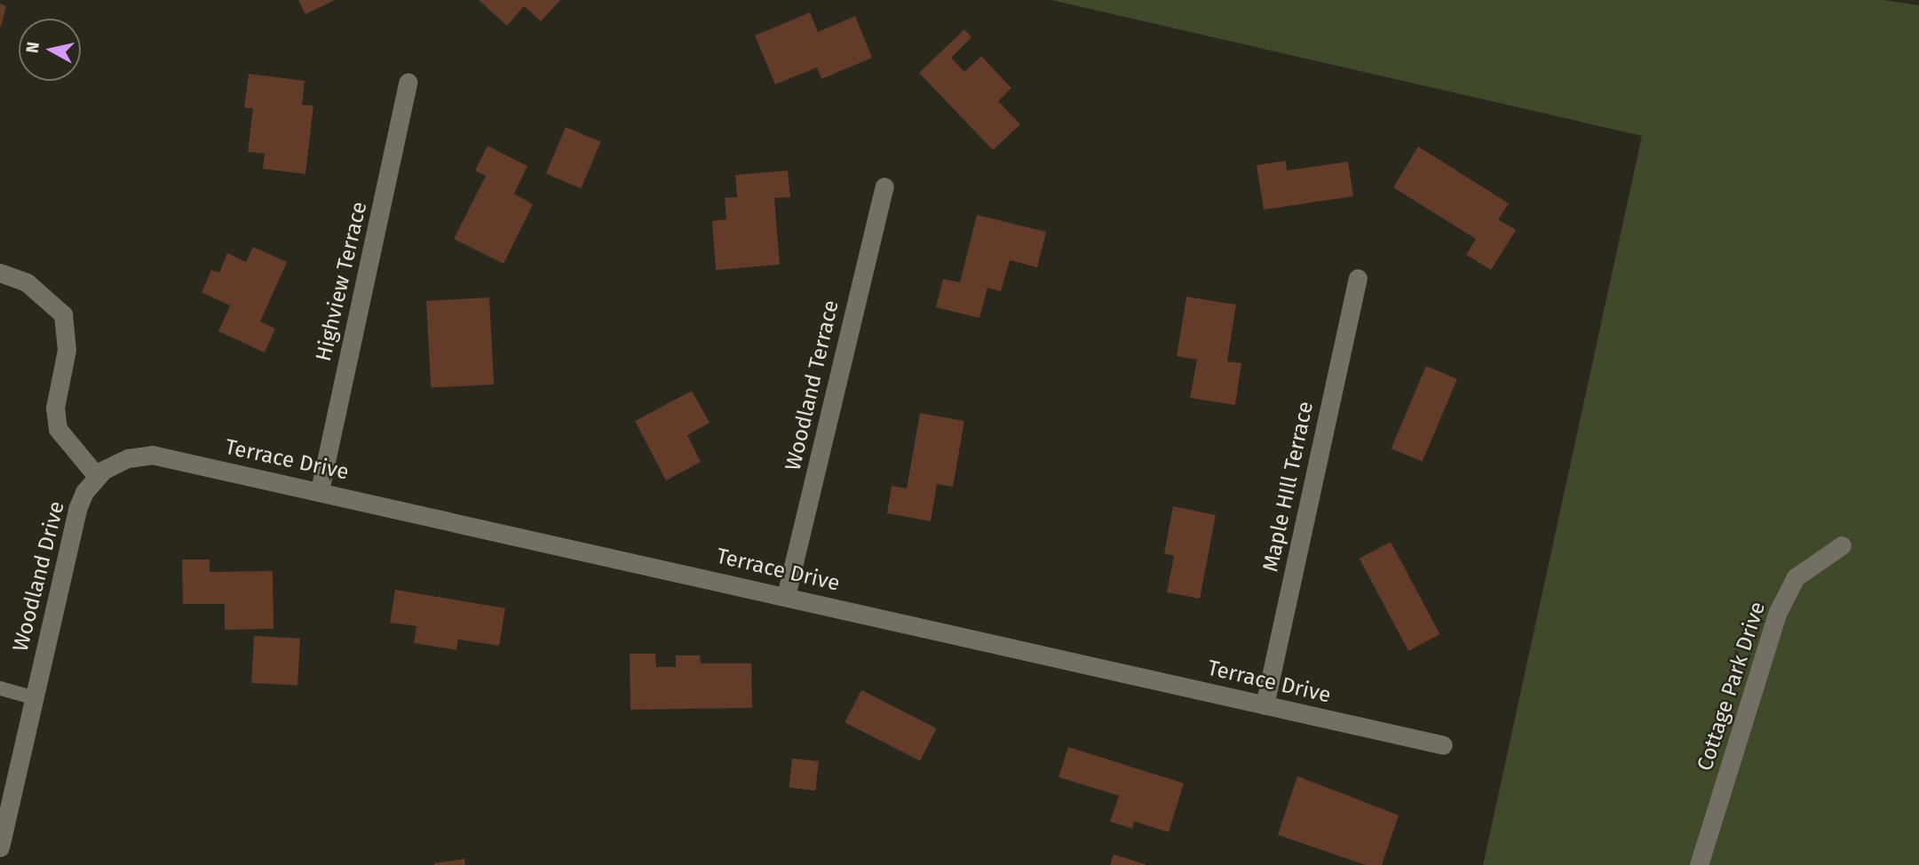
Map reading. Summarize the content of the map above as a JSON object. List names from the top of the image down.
{
  "streets": {
    "street": [
      "Highview Terrace",
      "Woodland Terrace",
      "Terrace Drive",
      "Maple HIll Terrace",
      "Woodland Drive",
      "Cottage Park Drive"
    ]
  },
  "crossings": [
    ["Highview Terrace", "Terrace Drive"],
    ["Woodland Terrace", "Terrace Drive"],
    ["Terrace Drive", "Maple HIll Terrace"],
    ["Terrace Drive", "Woodland Drive"]
  ],
  "north": "left"
}
